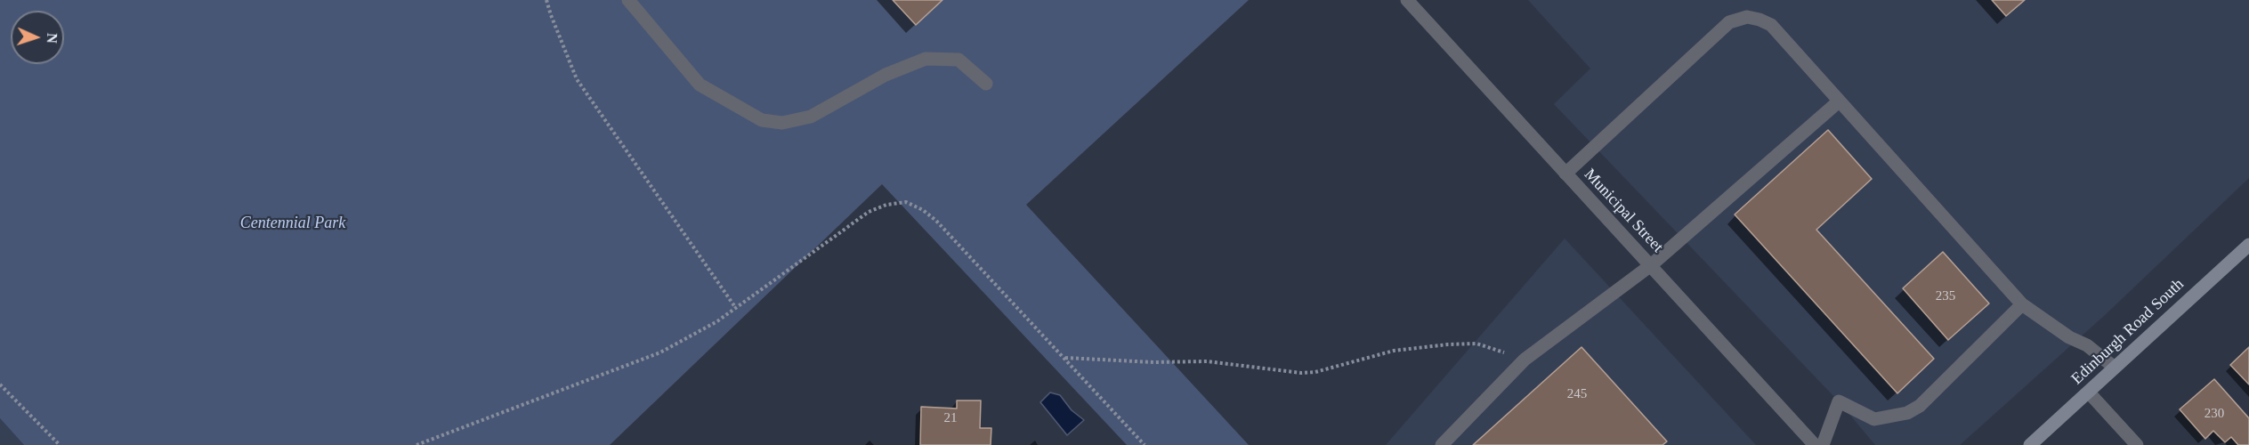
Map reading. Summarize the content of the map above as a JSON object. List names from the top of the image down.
{
  "streets": {
    "main road": ["Edinburgh Road South"],
    "street": ["Municipal Street"]
  },
  "parks": ["Centennial Park"],
  "house_numbers": [
    "235",
    "245",
    "230",
    "21"
  ],
  "north": "right"
}
